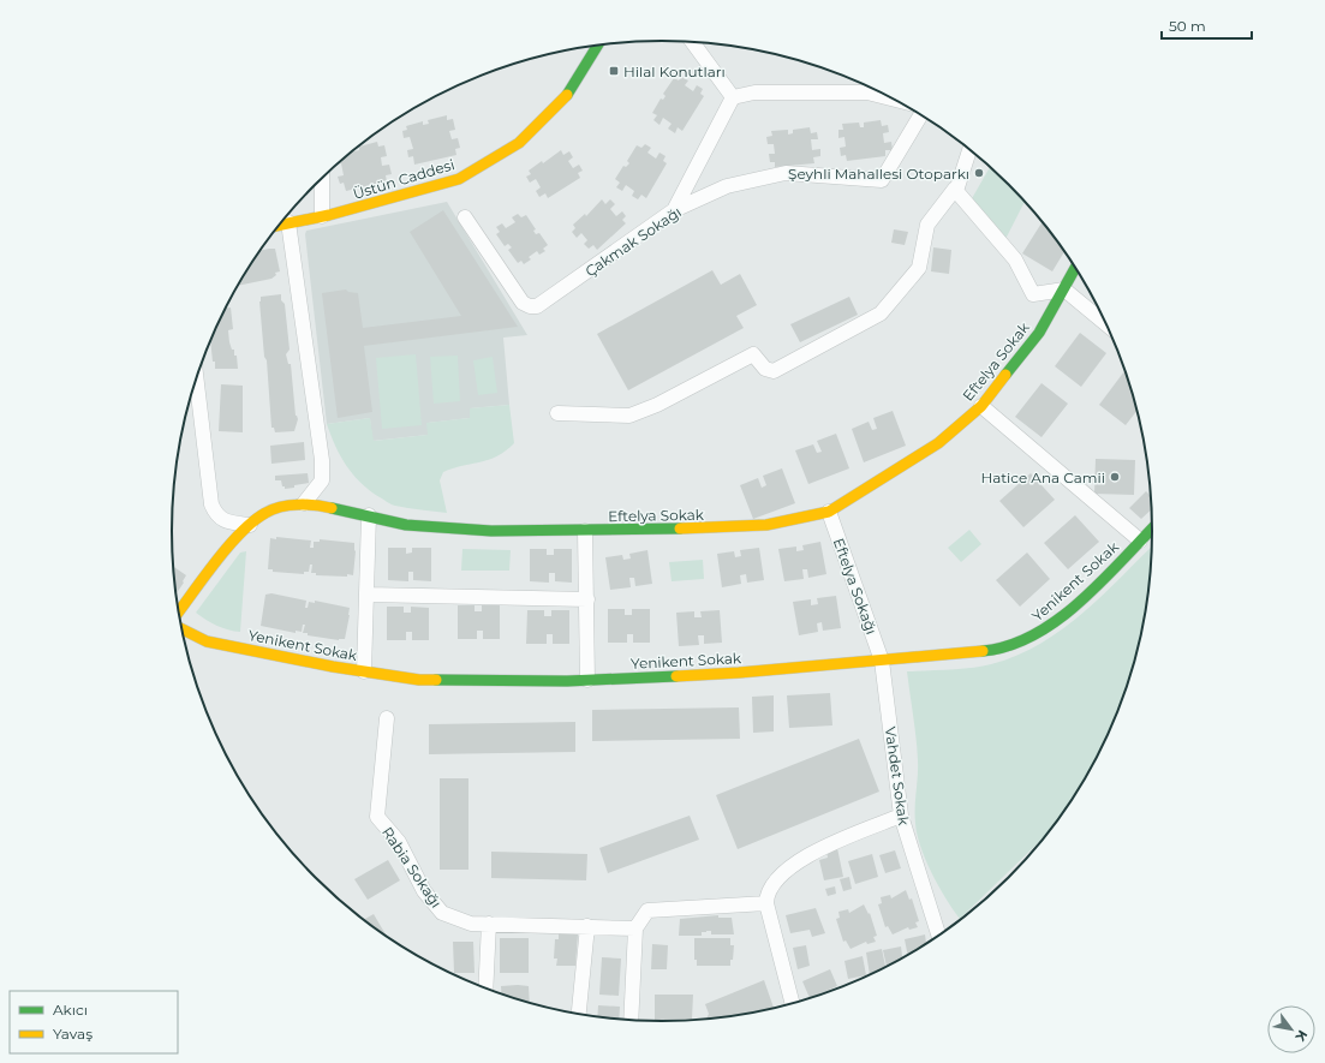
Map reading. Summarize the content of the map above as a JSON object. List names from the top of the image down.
{
  "streets": {
    "street": [
      "Üstün Caddesi",
      "Çakmak Sokağı",
      "Eftelya Sokak",
      "Yenikent Sokak",
      "Eftelya Sokağı",
      "Vahdet Sokak",
      "Rabia Sokağı"
    ]
  },
  "crossings": [
    ["Eftelya Sokak", "Eftelya Sokağı"],
    ["Yenikent Sokak", "Eftelya Sokağı"],
    ["Yenikent Sokak", "Vahdet Sokak"],
    ["Eftelya Sokağı", "Vahdet Sokak"]
  ],
  "places": {
    "transit": ["Hilal Konutları"],
    "other": ["Şeyhli Mahallesi Otoparkı", "Hatice Ana Camii"]
  },
  "legend": ["Akıcı", "Yavaş"],
  "scale_bar": "50 m",
  "north": "bottom right"
}
